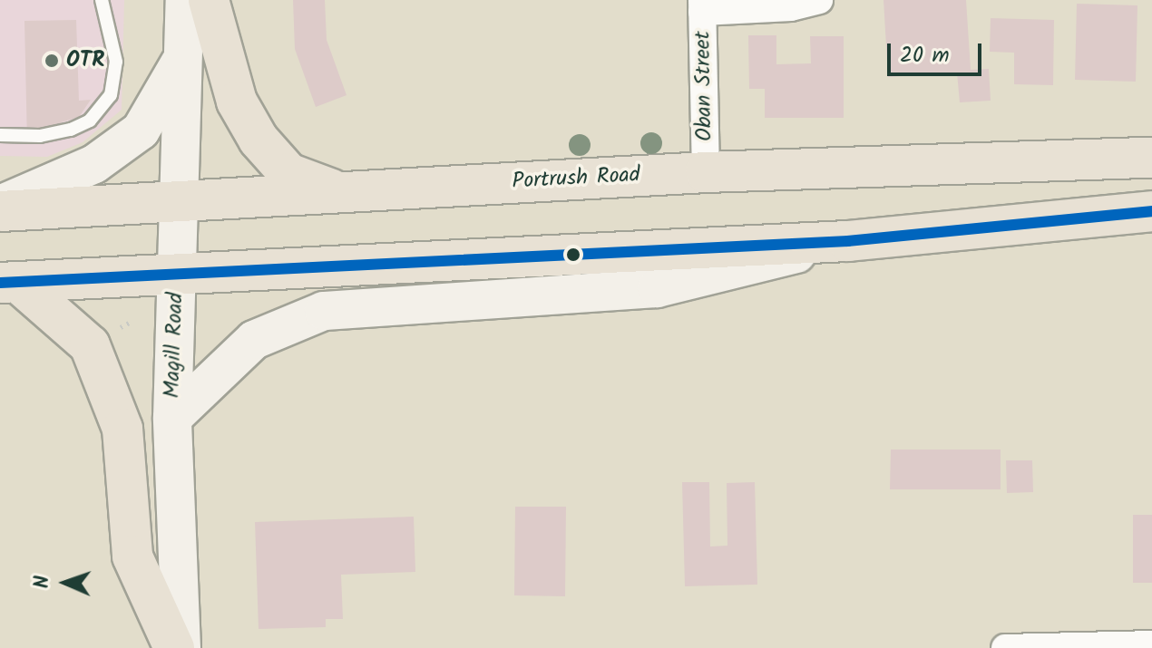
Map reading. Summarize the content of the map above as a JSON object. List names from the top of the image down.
{
  "streets": {
    "highway": ["Portrush Road"],
    "main road": ["Magill Road"],
    "street": ["Oban Street"]
  },
  "crossings": [
    ["Oban Street", "Portrush Road"],
    ["Portrush Road", "Magill Road"]
  ],
  "places": ["OTR"],
  "scale_bar": "20 m",
  "north": "left"
}
